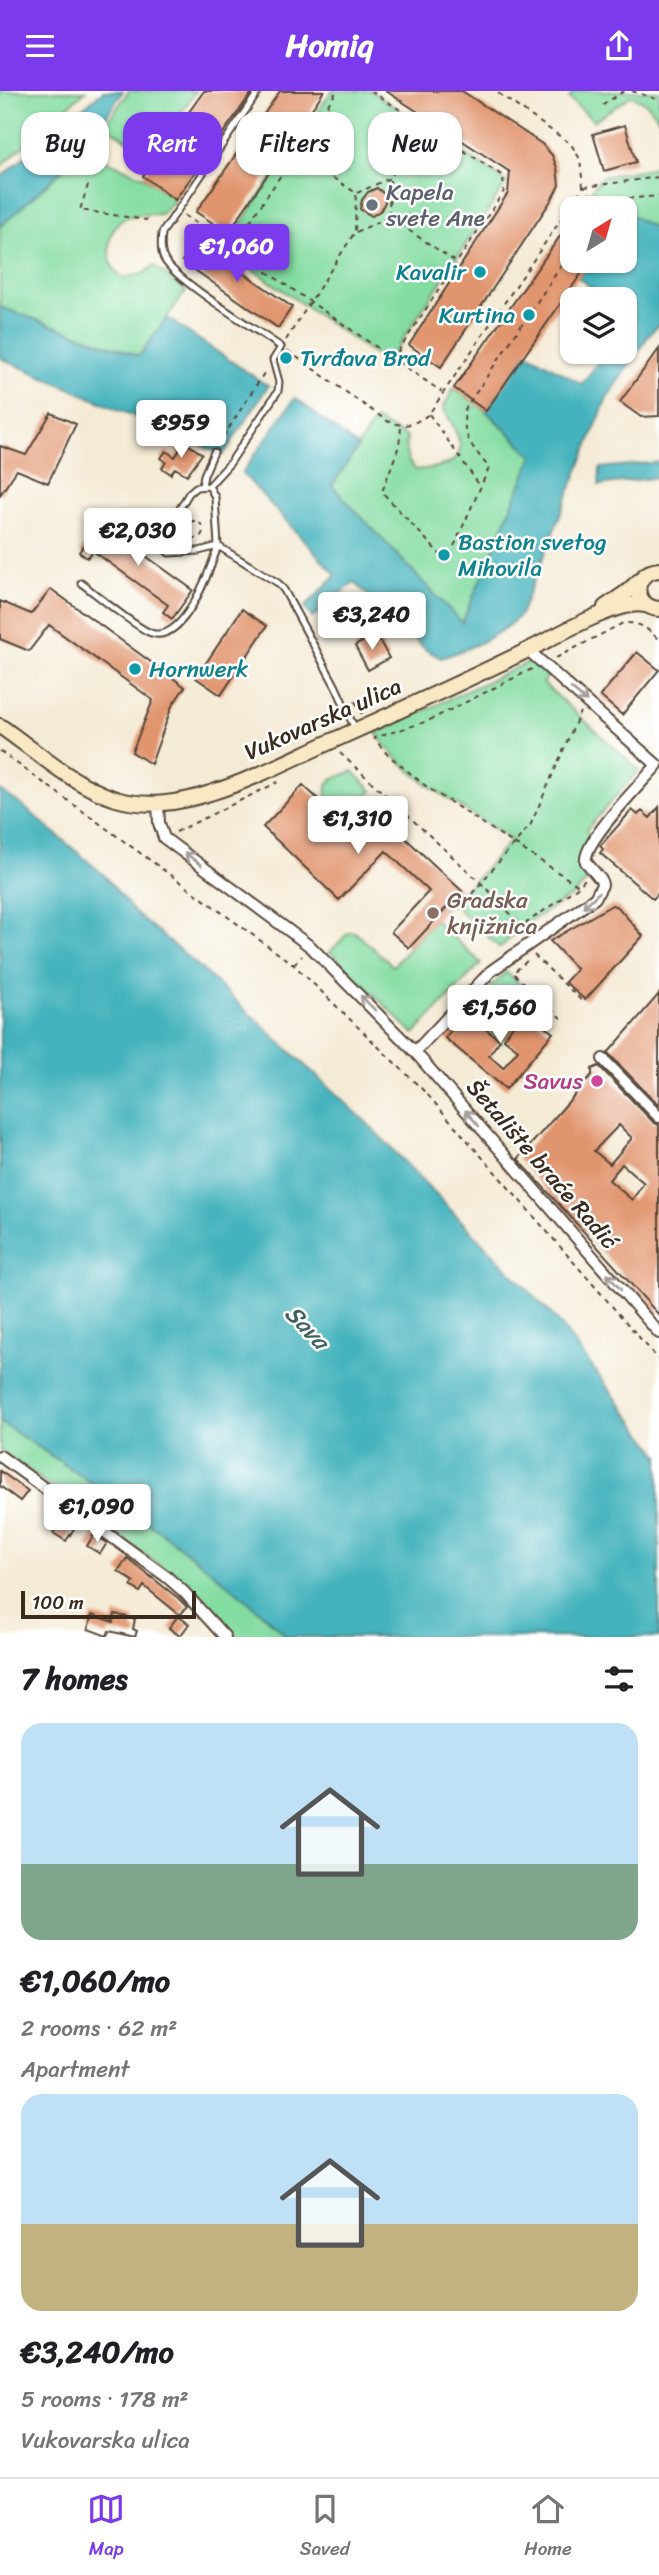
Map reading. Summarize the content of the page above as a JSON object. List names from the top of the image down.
{
  "streets": {
    "main road": ["Vukovarska ulica"],
    "street": ["Šetalište braće Radić"]
  },
  "one_way": ["Šetalište braće Radić"],
  "water": ["Sava"],
  "places": [
    "Kapela svete Ane",
    "Kavalir",
    "Kurtina",
    "Tvrđava Brod",
    "Bastion svetog Mihovila",
    "Hornwerk",
    "Gradska knjižnica",
    "Savus"
  ],
  "scale_bar": "100 m",
  "north": "top right",
  "page": {
    "header": "Homiq",
    "chip": [
      "Buy",
      "Rent",
      "Filters",
      "New"
    ],
    "price": [
      "€1,060",
      "€959",
      "€2,030",
      "€3,240",
      "€1,310",
      "€1,560",
      "€1,090"
    ],
    "scale": "100 m",
    "heading": "7 homes",
    "list": [
      {
        "name": "€1,060/mo",
        "note": "2 rooms · 62 m² · Apartment"
      },
      {
        "name": "€3,240/mo",
        "note": "5 rooms · 178 m² · Vukovarska ulica"
      }
    ],
    "tabs": ["Map", "Saved", "Home"]
  }
}
